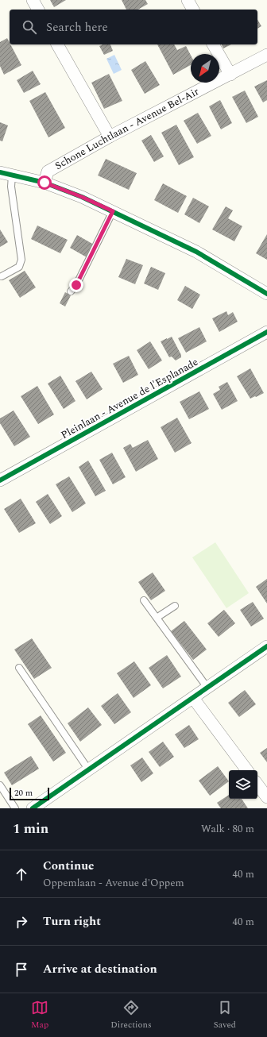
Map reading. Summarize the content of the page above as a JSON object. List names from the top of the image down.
{
  "streets": {
    "street": ["Schone Luchtlaan - Avenue Bel-Air", "Pleinlaan - Avenue de l'Esplanade"]
  },
  "scale_bar": "20 m",
  "north": "bottom left",
  "page": {
    "search": "Search here",
    "scale": "20 m",
    "heading": ["1 min", "Walk · 80 m"],
    "list": [
      ["Continue", "Oppemlaan - Avenue d'Oppem", "40 m"],
      ["Turn right", "40 m"],
      "Arrive at destination"
    ],
    "nav": ["Map", "Directions", "Saved"]
  }
}
